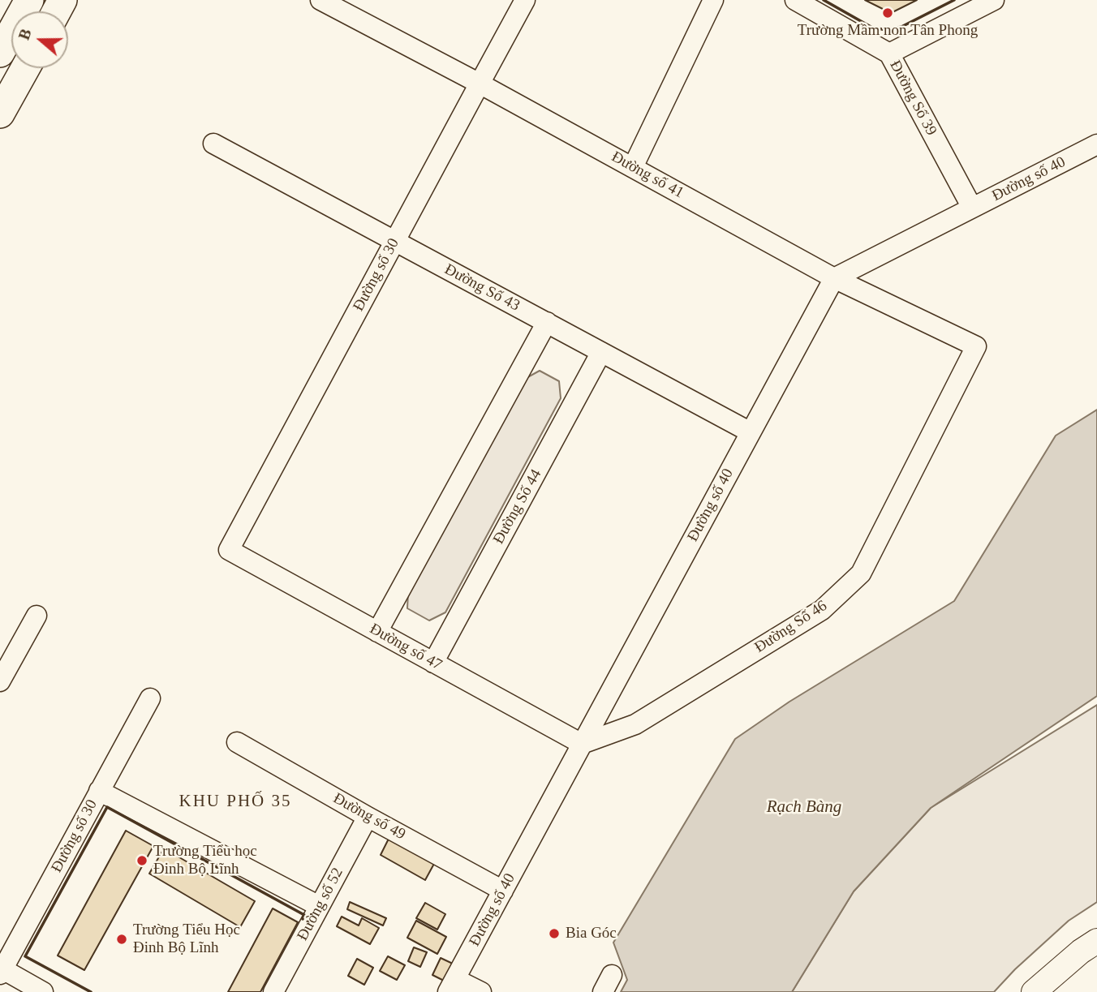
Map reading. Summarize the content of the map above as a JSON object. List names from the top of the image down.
{
  "streets": {
    "street": [
      "Đường Số 39",
      "Đường số 41",
      "Đường số 40",
      "Đường số 30",
      "Đường Số 43",
      "Đường Số 44",
      "Đường Số 46",
      "Đường số 47",
      "Đường số 49",
      "Đường số 52"
    ]
  },
  "crossings": [
    ["Đường Số 39", "Đường số 40"],
    ["Đường số 41", "Đường số 40"],
    ["Đường số 41", "Đường số 30"],
    ["Đường số 41", "Đường Số 46"],
    ["Đường số 40", "Đường Số 43"],
    ["Đường số 40", "Đường Số 46"],
    ["Đường số 40", "Đường số 47"],
    ["Đường số 40", "Đường số 49"],
    ["Đường số 30", "Đường Số 43"],
    ["Đường số 30", "Đường số 47"],
    ["Đường Số 43", "Đường Số 44"],
    ["Đường Số 44", "Đường số 47"],
    ["Đường Số 46", "Đường số 47"],
    ["Đường số 49", "Đường số 52"]
  ],
  "districts": ["KHU PHỐ 35"],
  "water": ["Rạch Bàng"],
  "places": [
    "Trường Mầm non Tân Phong",
    "Trường Tiểu học Đinh Bộ Lĩnh",
    "Bia Góc",
    "Trường Tiểu Học Đinh Bộ Lĩnh"
  ],
  "north": "left"
}
